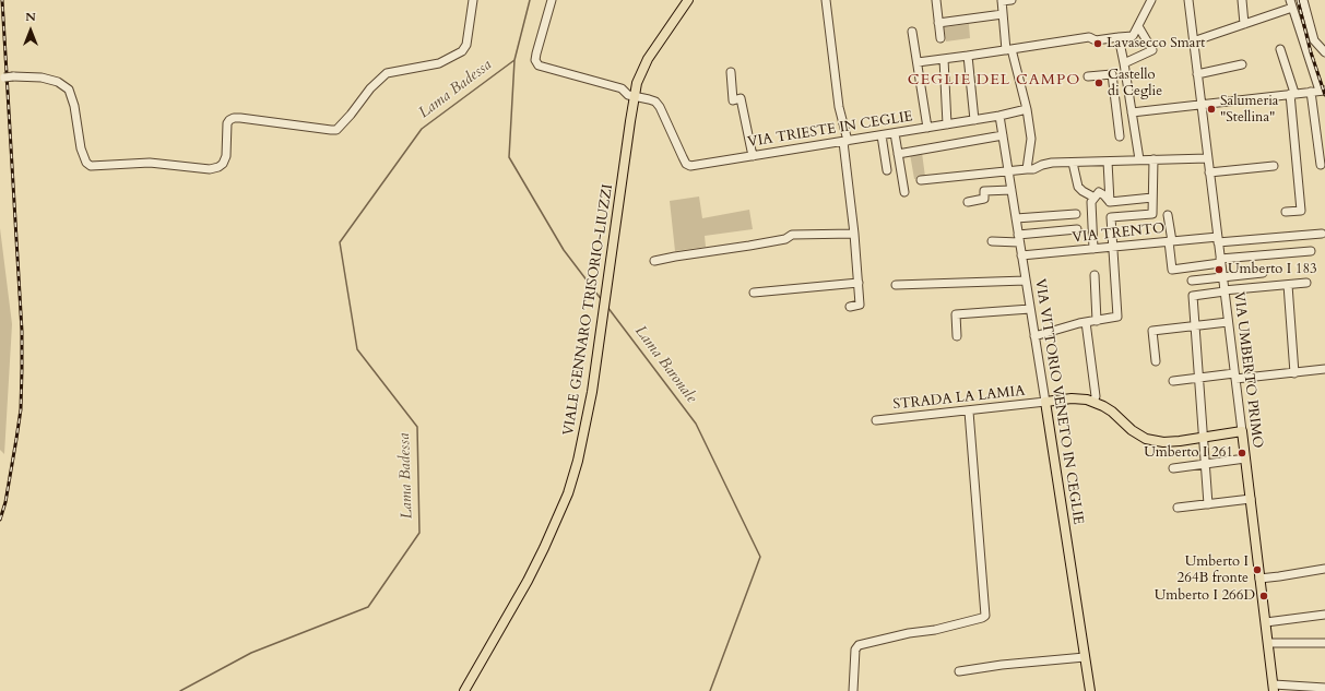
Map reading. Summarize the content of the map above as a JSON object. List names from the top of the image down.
{
  "streets": {
    "main road": ["VIALE GENNARO TRISORIO-LIUZZI", "VIA UMBERTO PRIMO", "VIA VITTORIO VENETO IN CEGLIE"],
    "street": ["VIA TRIESTE IN CEGLIE", "VIA TRENTO", "STRADA LA LAMIA"]
  },
  "crossings": [
    ["VIA TRIESTE IN CEGLIE", "VIALE GENNARO TRISORIO-LIUZZI"],
    ["VIA TRIESTE IN CEGLIE", "VIA VITTORIO VENETO IN CEGLIE"],
    ["VIA TRENTO", "VIA UMBERTO PRIMO"],
    ["VIA TRENTO", "VIA VITTORIO VENETO IN CEGLIE"],
    ["STRADA LA LAMIA", "VIA VITTORIO VENETO IN CEGLIE"]
  ],
  "districts": ["CEGLIE DEL CAMPO"],
  "water": ["Lama Badessa", "Lama Baronale"],
  "places": [
    "Lavasecco Smart",
    "Castello di Ceglie",
    "Salumeria \"Stellina\"",
    "Umberto I 183",
    "Umberto I 261",
    "Umberto I 264B fronte",
    "Umberto I 266D"
  ],
  "north": "top"
}
